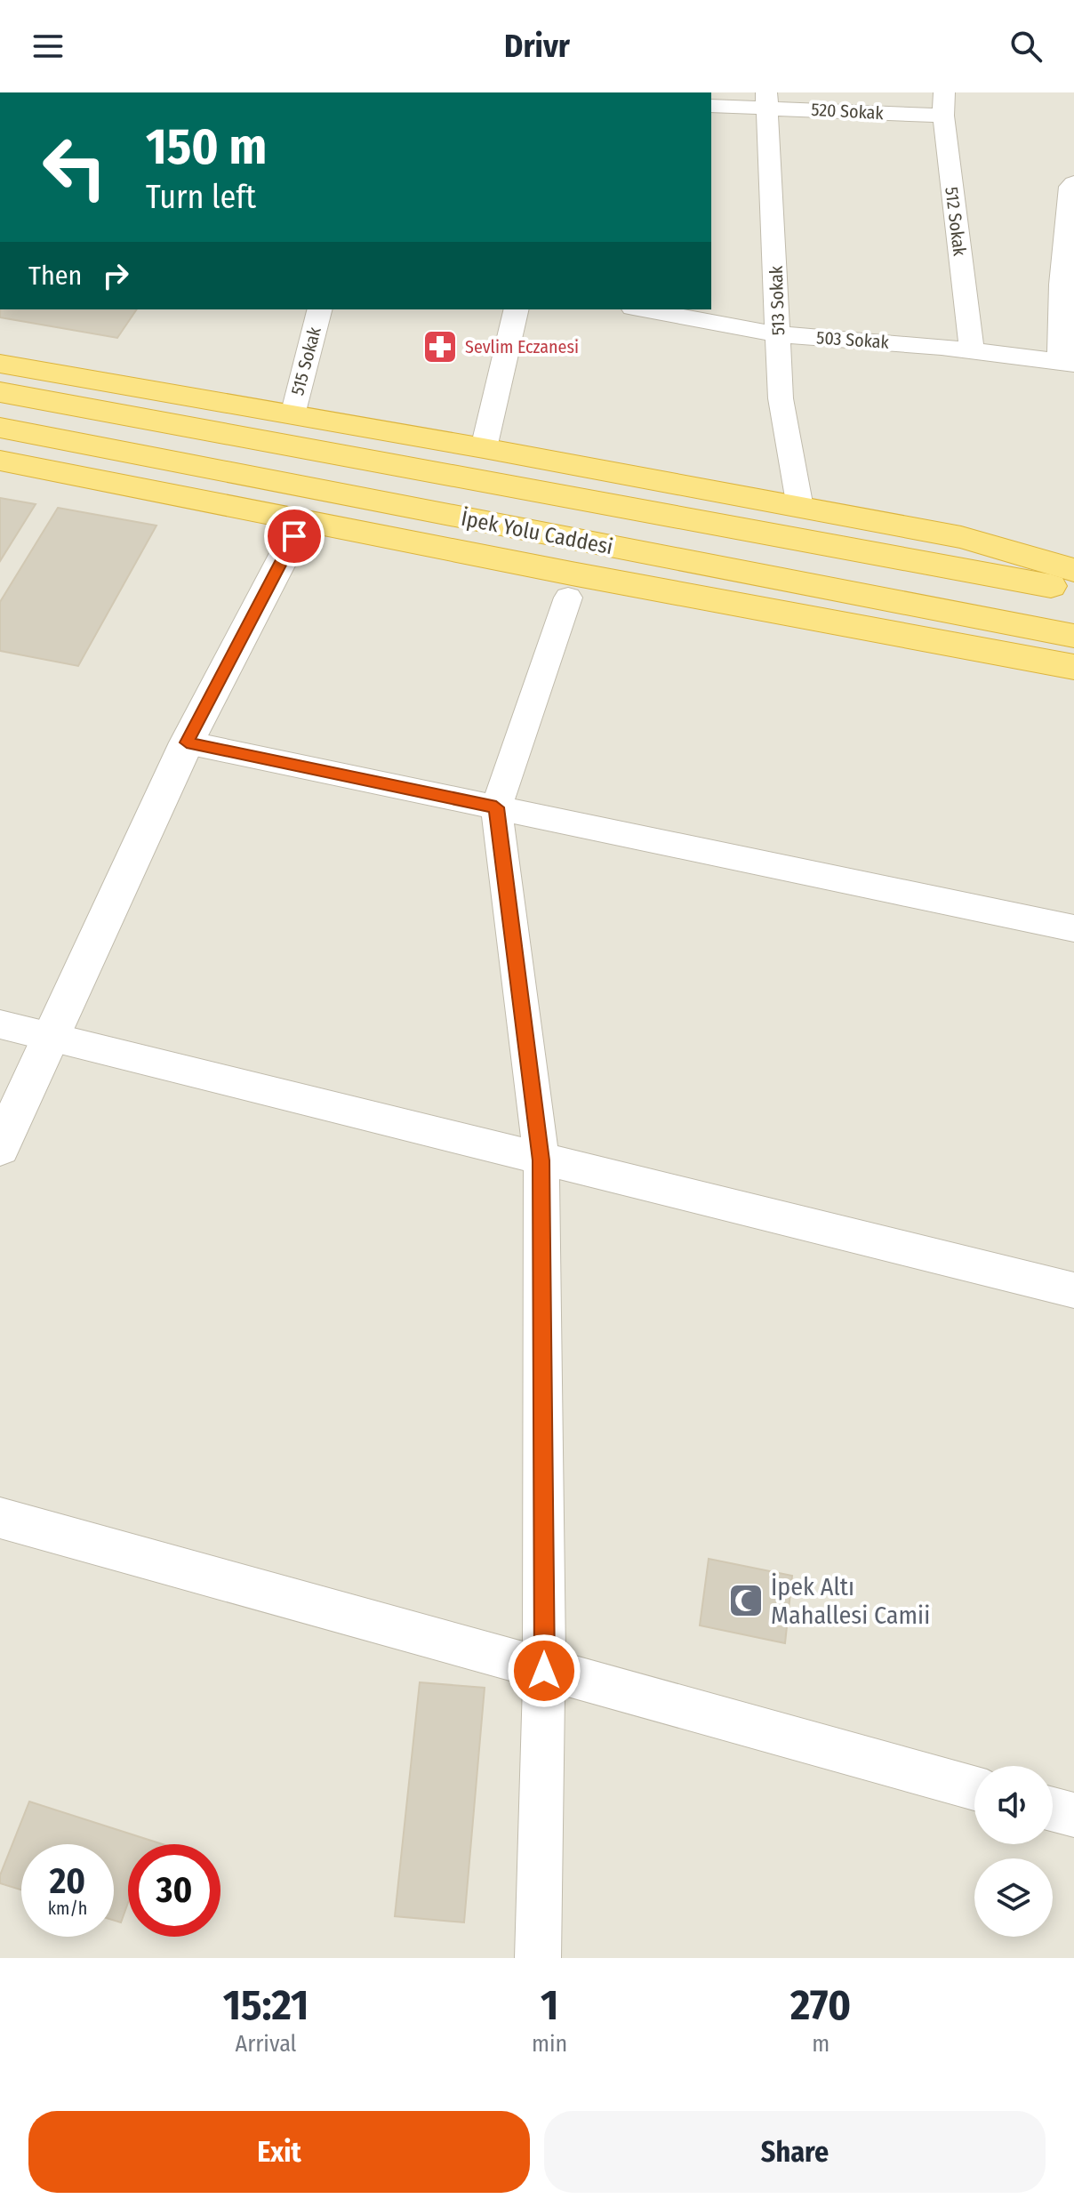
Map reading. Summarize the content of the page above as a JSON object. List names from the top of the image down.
{
  "streets": {
    "highway": ["İpek Yolu Caddesi"],
    "street": [
      "520 Sokak",
      "512 Sokak",
      "513 Sokak",
      "503 Sokak",
      "515 Sokak"
    ]
  },
  "crossings": [
    ["520 Sokak", "512 Sokak"],
    ["520 Sokak", "513 Sokak"],
    ["512 Sokak", "503 Sokak"],
    ["513 Sokak", "503 Sokak"]
  ],
  "places": {
    "pharmacy": ["Sevlim Eczanesi"],
    "mosque": ["İpek Altı Mahallesi Camii"]
  },
  "page": {
    "header": "Drivr",
    "turn": ["150 m", "Turn left"],
    "then": "Then",
    "speed": "20 km/h",
    "limit": "30",
    "eta": [
      "15:21",
      "Arrival",
      "1",
      "min",
      "270",
      "m"
    ],
    "buttons": ["Exit", "Share"]
  }
}
